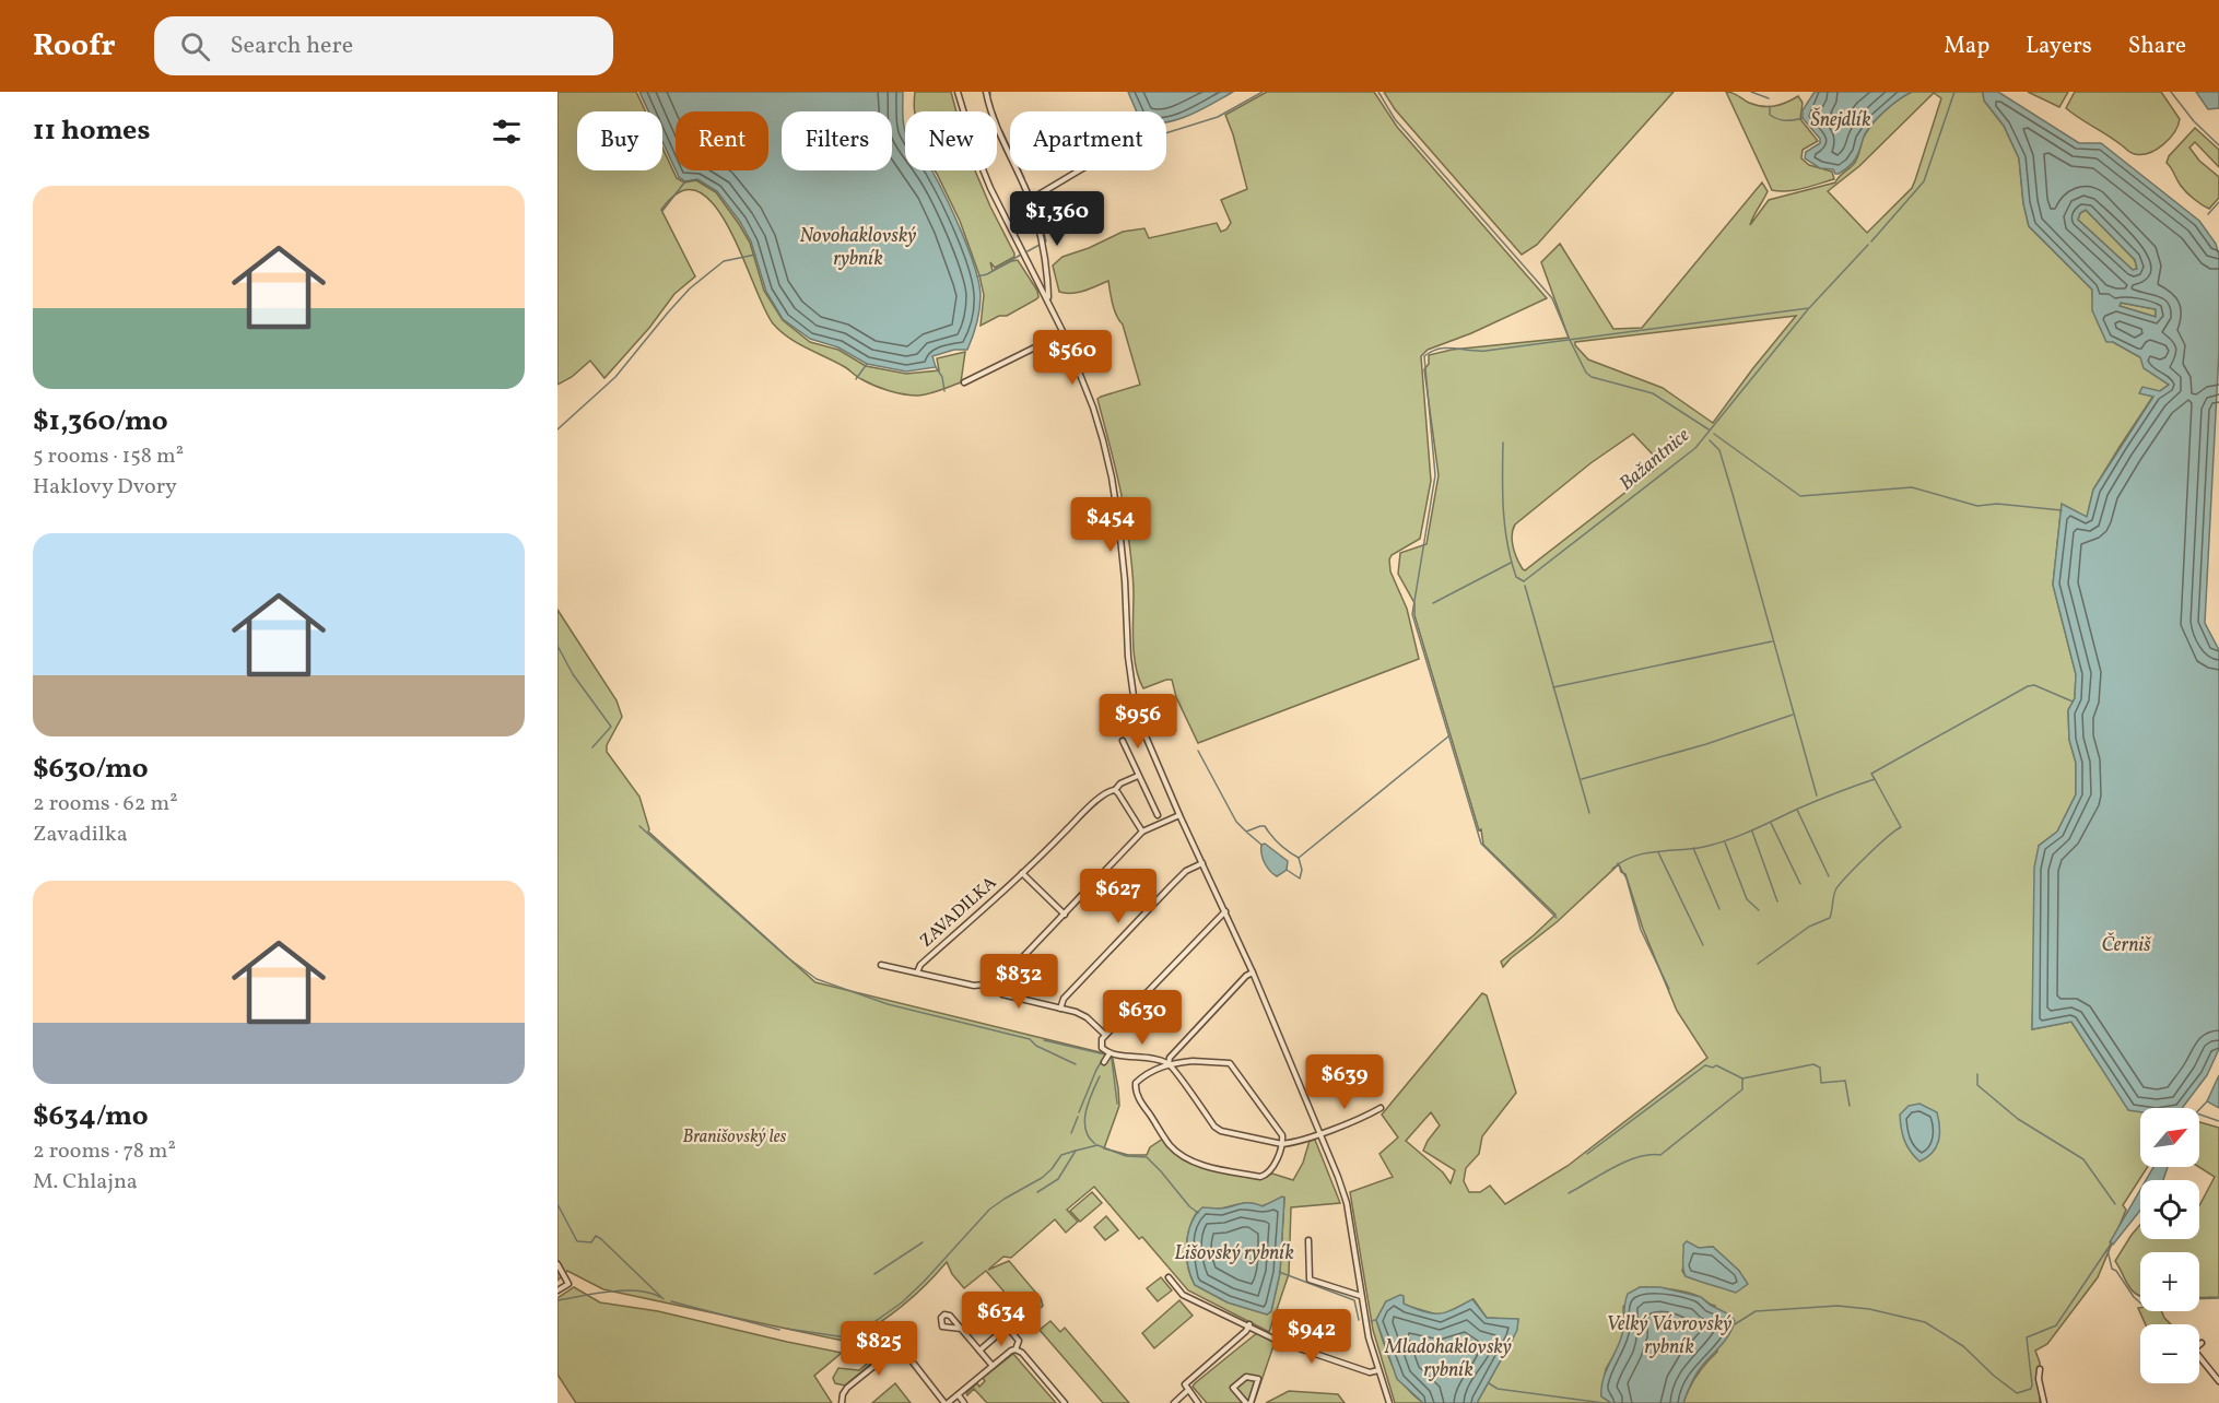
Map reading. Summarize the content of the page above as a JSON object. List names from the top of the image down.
{
  "streets": {
    "street": ["ZAVADILKA"]
  },
  "water": [
    "Šnejdlík",
    "Novohaklovský rybník",
    "Bažantnice",
    "Černiš",
    "Lišovský rybník",
    "Velký Vávrovský rybník",
    "Mladohaklovský rybník"
  ],
  "parks": ["Branišovský les"],
  "north": "top right",
  "page": {
    "header": "Roofr",
    "search": "Search here",
    "nav": ["Map", "Layers", "Share"],
    "heading": "11 homes",
    "chip": [
      "Buy",
      "Rent",
      "Filters",
      "New",
      "Apartment"
    ],
    "list": [
      {
        "name": "$1,360/mo",
        "note": "5 rooms · 158 m² · Haklovy Dvory"
      },
      {
        "name": "$630/mo",
        "note": "2 rooms · 62 m² · Zavadilka"
      },
      {
        "name": "$634/mo",
        "note": "2 rooms · 78 m² · M. Chlajna"
      }
    ],
    "price": [
      "$1,360",
      "$560",
      "$454",
      "$956",
      "$627",
      "$832",
      "$630",
      "$639",
      "$634",
      "$942",
      "$825"
    ],
    "map_buttons": ["+", "−"]
  }
}
